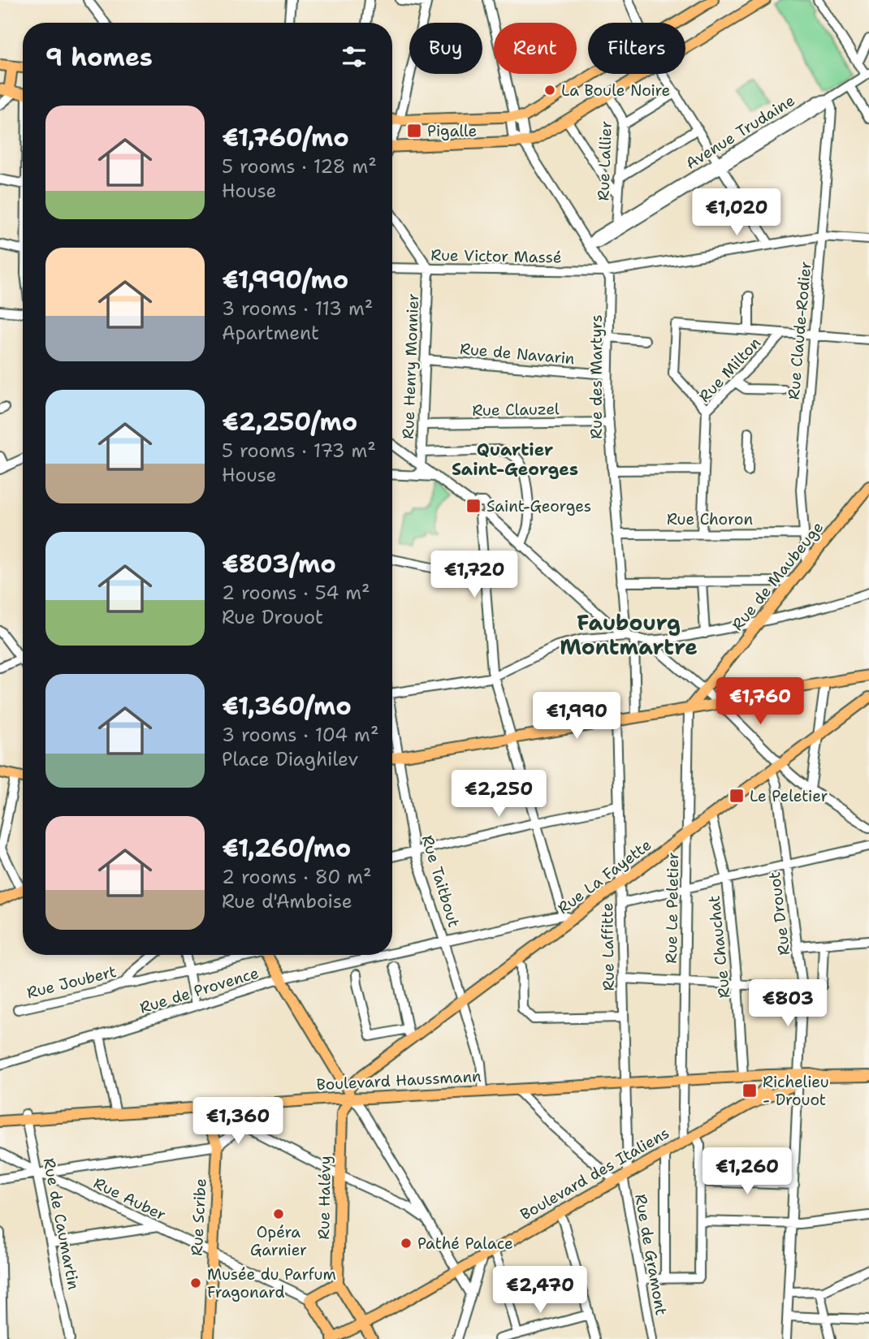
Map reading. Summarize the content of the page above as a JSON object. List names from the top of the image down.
{
  "streets": {
    "main road": [
      "Rue de Maubeuge",
      "Rue La Fayette",
      "Boulevard Haussmann",
      "Boulevard des Italiens",
      "Rue Halévy",
      "Rue Scribe"
    ],
    "street": [
      "Avenue Trudaine",
      "Rue Lallier",
      "Rue Victor Massé",
      "Rue Claude-Rodier",
      "Rue de Navarin",
      "Rue Henry Monnier",
      "Rue Milton",
      "Rue des Martyrs",
      "Rue Clauzel",
      "Rue Choron",
      "Rue Taitbout",
      "Rue Le Peletier",
      "Rue Drouot",
      "Rue Laffitte",
      "Rue Chauchat",
      "Rue Joubert",
      "Rue de Provence",
      "Rue Auber",
      "Rue de Caumartin",
      "Rue de Gramont"
    ]
  },
  "crossings": [
    ["Avenue Trudaine", "Rue Lallier"],
    ["Avenue Trudaine", "Rue Claude-Rodier"],
    ["Avenue Trudaine", "Rue des Martyrs"],
    ["Rue Victor Massé", "Rue Claude-Rodier"],
    ["Rue Victor Massé", "Rue Henry Monnier"],
    ["Rue Victor Massé", "Rue des Martyrs"],
    ["Rue Claude-Rodier", "Rue Choron"],
    ["Rue Claude-Rodier", "Rue de Maubeuge"],
    ["Rue de Navarin", "Rue Henry Monnier"],
    ["Rue de Navarin", "Rue des Martyrs"],
    ["Rue Henry Monnier", "Rue Clauzel"],
    ["Rue Milton", "Rue Choron"],
    ["Rue des Martyrs", "Rue Clauzel"],
    ["Rue des Martyrs", "Rue Choron"],
    ["Rue de Maubeuge", "Rue Le Peletier"],
    ["Rue La Fayette", "Rue Taitbout"],
    ["Rue La Fayette", "Rue Le Peletier"],
    ["Rue La Fayette", "Rue Drouot"],
    ["Rue La Fayette", "Rue Laffitte"],
    ["Rue La Fayette", "Rue Chauchat"],
    ["Rue La Fayette", "Boulevard Haussmann"],
    ["Rue La Fayette", "Rue Halévy"],
    ["Rue Taitbout", "Rue de Provence"],
    ["Rue Taitbout", "Boulevard Haussmann"],
    ["Rue Le Peletier", "Boulevard Haussmann"],
    ["Rue Le Peletier", "Boulevard des Italiens"],
    ["Rue Drouot", "Boulevard Haussmann"],
    ["Rue Drouot", "Boulevard des Italiens"],
    ["Rue Laffitte", "Boulevard Haussmann"],
    ["Rue Laffitte", "Boulevard des Italiens"],
    ["Rue Laffitte", "Rue de Gramont"],
    ["Rue Chauchat", "Boulevard Haussmann"],
    ["Boulevard Haussmann", "Boulevard des Italiens"],
    ["Boulevard Haussmann", "Rue de Caumartin"],
    ["Boulevard des Italiens", "Rue de Gramont"],
    ["Rue Auber", "Rue Scribe"],
    ["Rue Auber", "Rue de Caumartin"]
  ],
  "districts": ["Quartier Saint-Georges", "Faubourg Montmartre"],
  "places": {
    "other": [
      "La Boule Noire",
      "Opéra Garnier",
      "Pathé Palace",
      "Musée du Parfum Fragonard"
    ],
    "transit": [
      "Pigalle",
      "Saint-Georges",
      "Le Peletier",
      "Richelieu - Drouot"
    ]
  },
  "page": {
    "chip": ["Buy", "Rent", "Filters"],
    "heading": "9 homes",
    "list": [
      {
        "name": "€1,760/mo",
        "note": "5 rooms · 128 m² · House"
      },
      {
        "name": "€1,990/mo",
        "note": "3 rooms · 113 m² · Apartment"
      },
      {
        "name": "€2,250/mo",
        "note": "5 rooms · 173 m² · House"
      },
      {
        "name": "€803/mo",
        "note": "2 rooms · 54 m² · Rue Drouot"
      },
      {
        "name": "€1,360/mo",
        "note": "3 rooms · 104 m² · Place Diaghilev"
      },
      {
        "name": "€1,260/mo",
        "note": "2 rooms · 80 m² · Rue d'Amboise"
      }
    ],
    "price": [
      "€1,020",
      "€1,720",
      "€1,760",
      "€1,990",
      "€2,250",
      "€803",
      "€1,360",
      "€1,260",
      "€2,470"
    ]
  }
}
